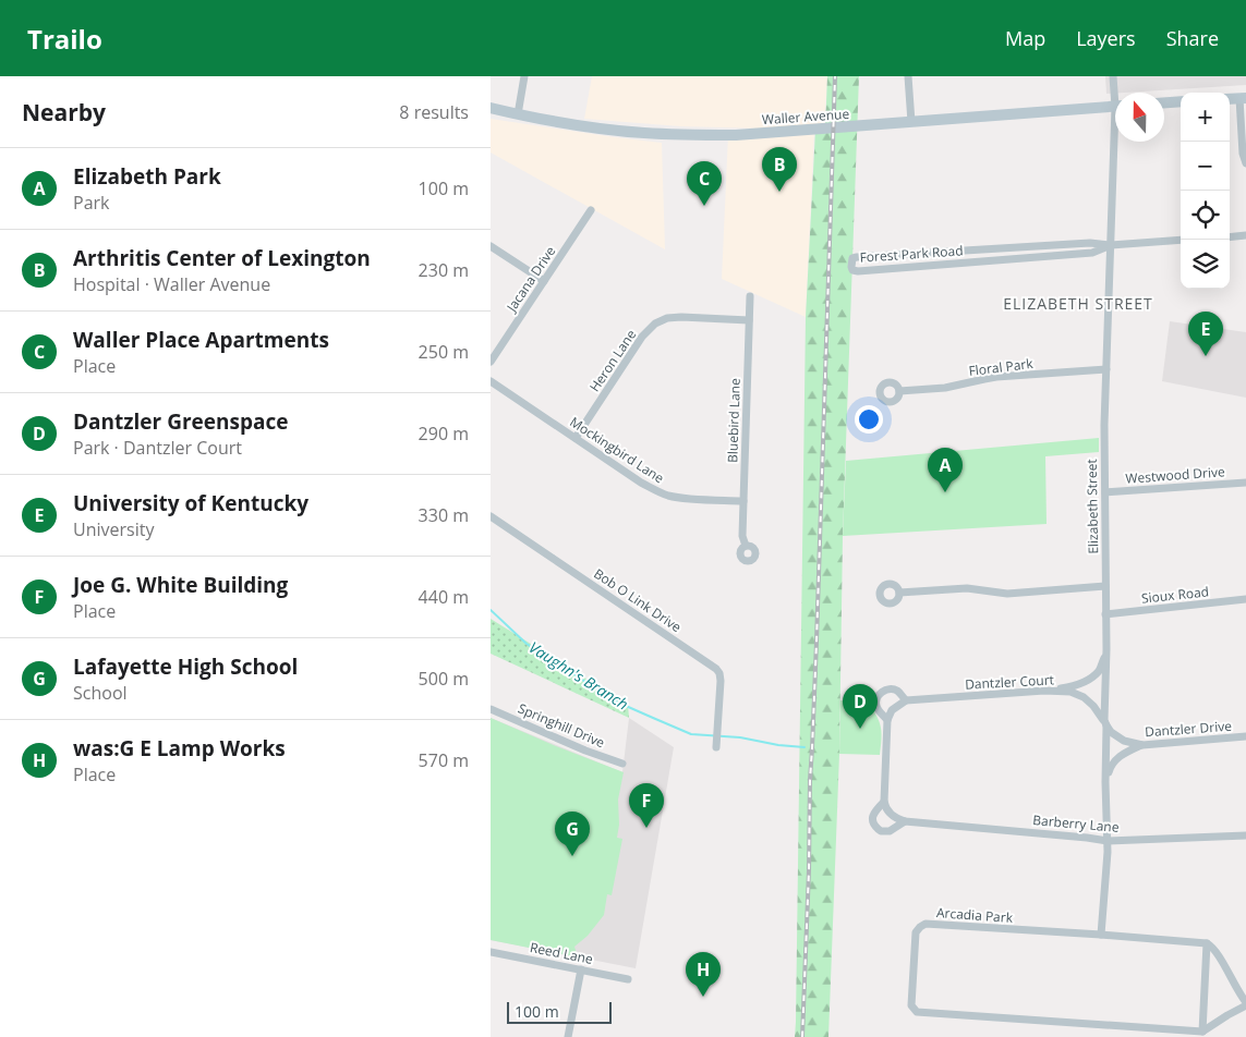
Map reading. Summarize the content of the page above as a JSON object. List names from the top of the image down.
{
  "streets": {
    "main road": ["Waller Avenue"],
    "street": [
      "Forest Park Road",
      "Jacana Drive",
      "Heron Lane",
      "Floral Park",
      "Bluebird Lane",
      "Mockingbird Lane",
      "Westwood Drive",
      "Elizabeth Street",
      "Sioux Road",
      "Bob O Link Drive",
      "Dantzler Court",
      "Springhill Drive",
      "Dantzler Drive",
      "Barberry Lane",
      "Arcadia Park",
      "Reed Lane"
    ]
  },
  "crossings": [
    ["Forest Park Road", "Elizabeth Street"],
    ["Heron Lane", "Bluebird Lane"],
    ["Heron Lane", "Mockingbird Lane"],
    ["Floral Park", "Elizabeth Street"],
    ["Bluebird Lane", "Mockingbird Lane"],
    ["Westwood Drive", "Elizabeth Street"],
    ["Elizabeth Street", "Sioux Road"],
    ["Elizabeth Street", "Dantzler Court"],
    ["Elizabeth Street", "Dantzler Drive"],
    ["Elizabeth Street", "Barberry Lane"],
    ["Elizabeth Street", "Arcadia Park"],
    ["Dantzler Court", "Dantzler Drive"],
    ["Dantzler Court", "Barberry Lane"]
  ],
  "districts": ["ELIZABETH STREET"],
  "water": ["Vaughn's Branch"],
  "scale_bar": "100 m",
  "north": "top",
  "page": {
    "header": "Trailo",
    "nav": ["Map", "Layers", "Share"],
    "heading": ["Nearby", "8 results"],
    "map_buttons": ["+", "−"],
    "list": [
      {
        "mark": "A",
        "name": "Elizabeth Park",
        "note": "Park",
        "value": "100 m"
      },
      {
        "mark": "B",
        "name": "Arthritis Center of Lexington",
        "note": "Hospital · Waller Avenue",
        "value": "230 m"
      },
      {
        "mark": "C",
        "name": "Waller Place Apartments",
        "note": "Place",
        "value": "250 m"
      },
      {
        "mark": "D",
        "name": "Dantzler Greenspace",
        "note": "Park · Dantzler Court",
        "value": "290 m"
      },
      {
        "mark": "E",
        "name": "University of Kentucky",
        "note": "University",
        "value": "330 m"
      },
      {
        "mark": "F",
        "name": "Joe G. White Building",
        "note": "Place",
        "value": "440 m"
      },
      {
        "mark": "G",
        "name": "Lafayette High School",
        "note": "School",
        "value": "500 m"
      },
      {
        "mark": "H",
        "name": "was:G E Lamp Works",
        "note": "Place",
        "value": "570 m"
      }
    ],
    "pins": [
      "B",
      "C",
      "E",
      "A",
      "D",
      "F",
      "G",
      "H"
    ],
    "scale": "100 m"
  }
}
